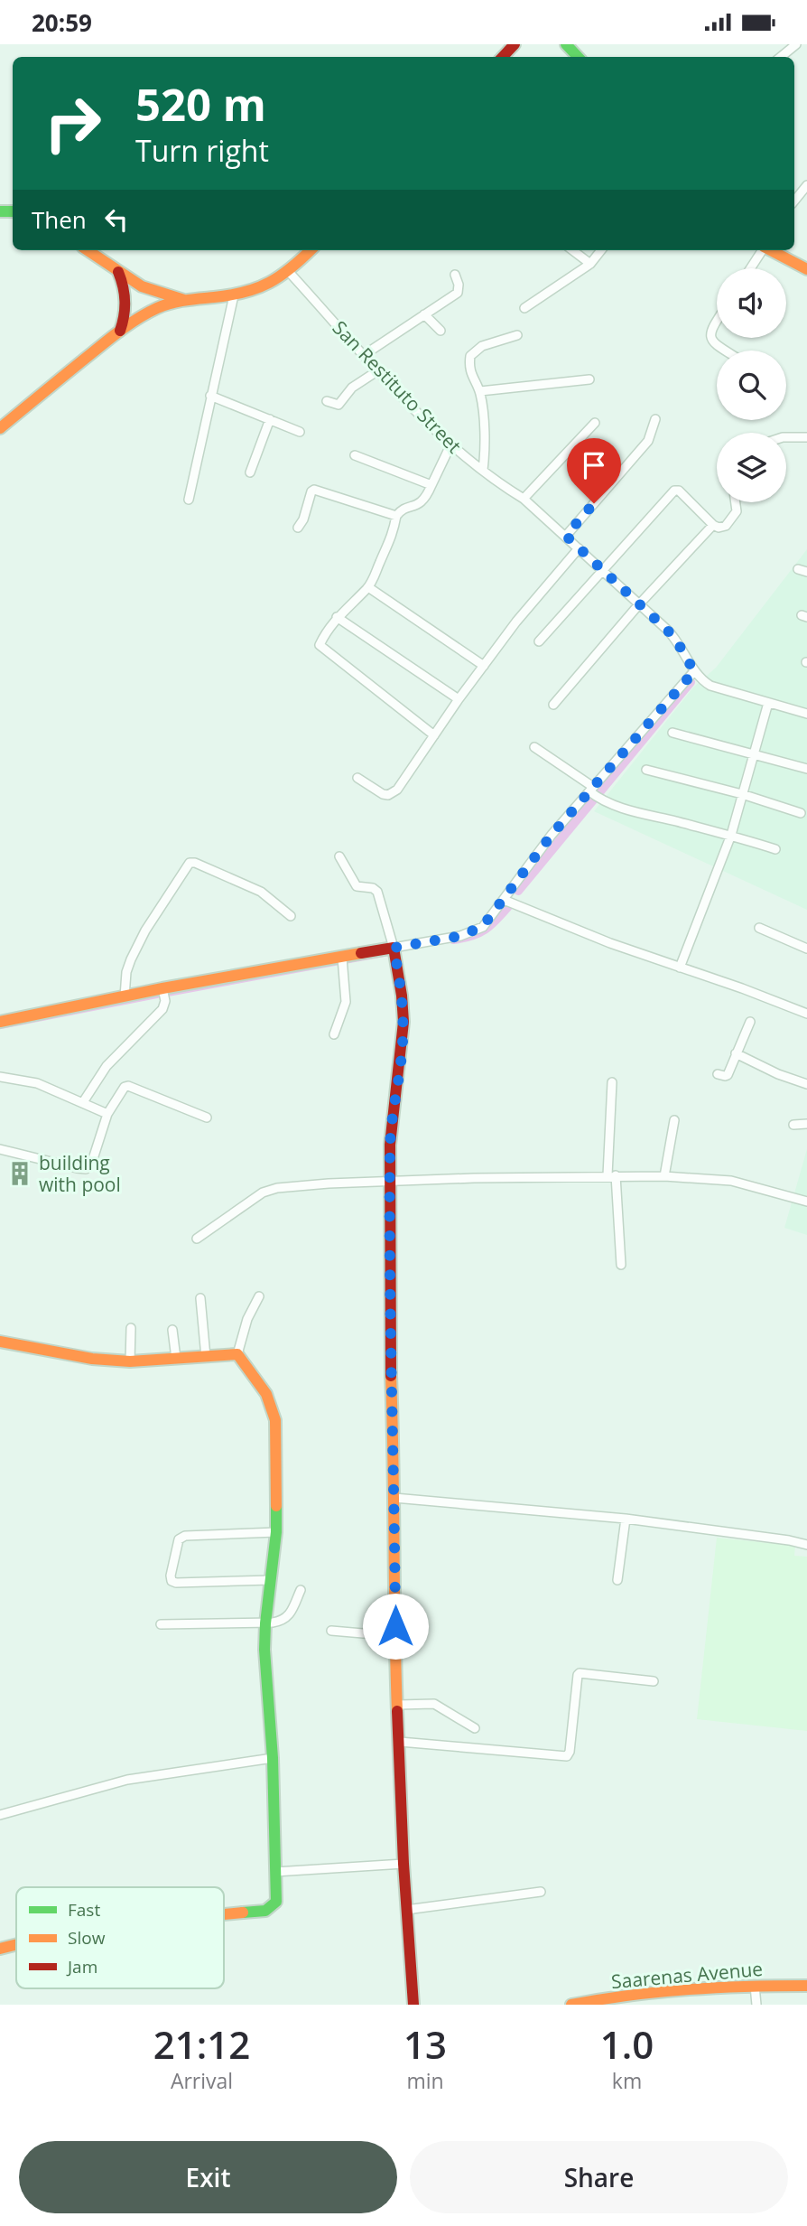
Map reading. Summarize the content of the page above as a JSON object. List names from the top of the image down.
{
  "streets": {
    "street": ["San Restituto Street", "Saarenas Avenue"]
  },
  "places": {
    "building": ["building with pool"]
  },
  "legend": ["Fast", "Slow", "Jam"],
  "page": {
    "status": "20:59",
    "turn": ["520 m", "Turn right"],
    "then": "Then",
    "eta": [
      "21:12",
      "Arrival",
      "13",
      "min",
      "1.0",
      "km"
    ],
    "buttons": ["Exit", "Share"]
  }
}
